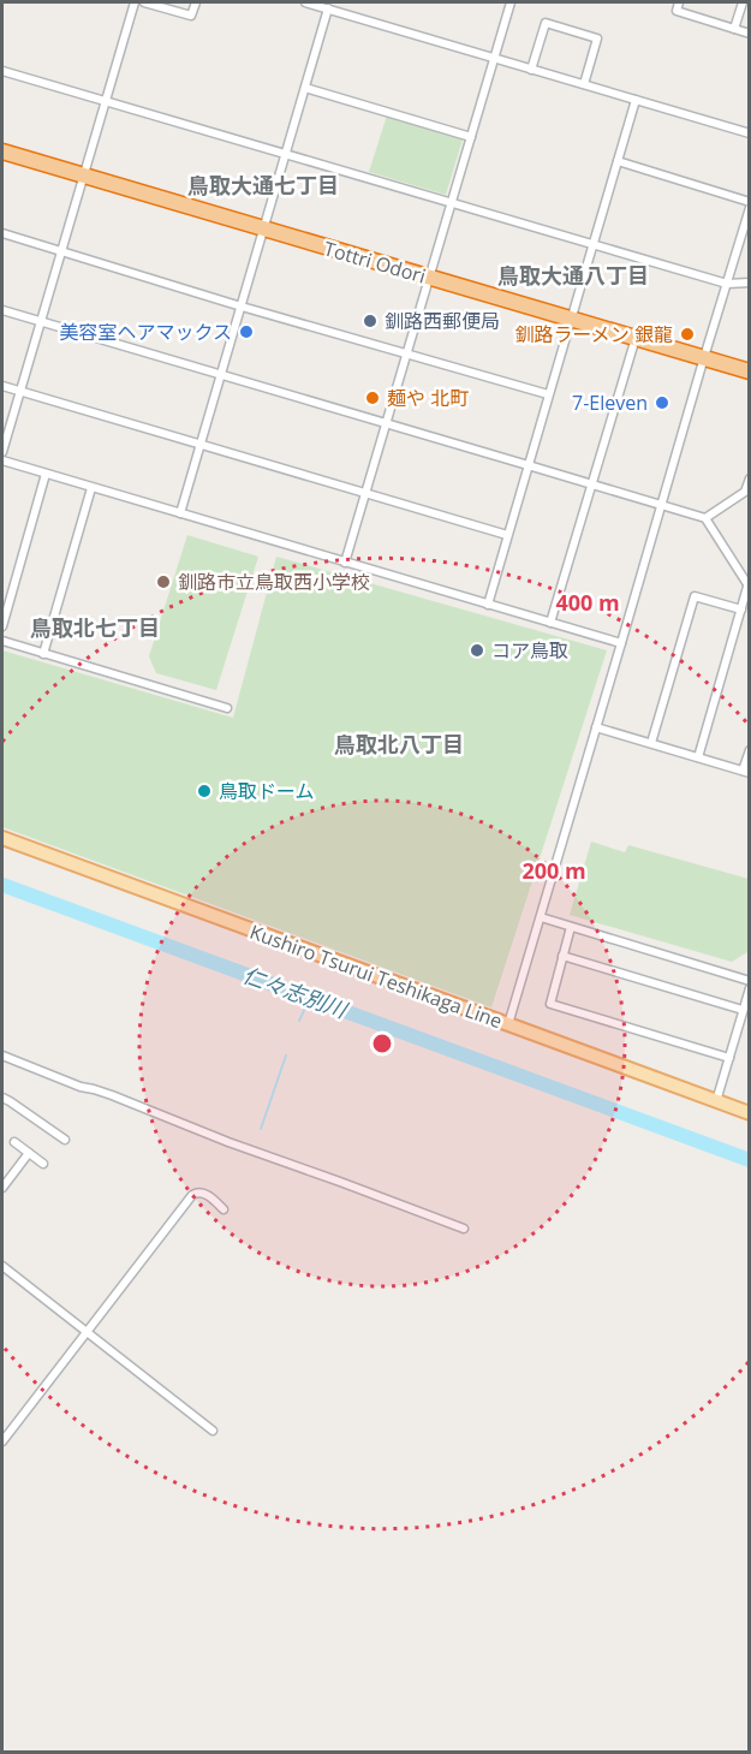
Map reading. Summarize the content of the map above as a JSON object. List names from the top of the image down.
{
  "streets": {
    "highway": ["Tottri Odori"],
    "main road": ["Kushiro Tsurui Teshikaga Line"]
  },
  "districts": [
    "鳥取大通七丁目",
    "鳥取大通八丁目",
    "鳥取北七丁目",
    "鳥取北八丁目"
  ],
  "water": ["仁々志別川"],
  "places": [
    "釧路西郵便局",
    "美容室ヘアマックス",
    "釧路ラーメン 銀龍",
    "麺や 北町",
    "7-Eleven",
    "釧路市立鳥取西小学校",
    "コア鳥取",
    "鳥取ドーム"
  ],
  "rings": ["400 m", "200 m"]
}
